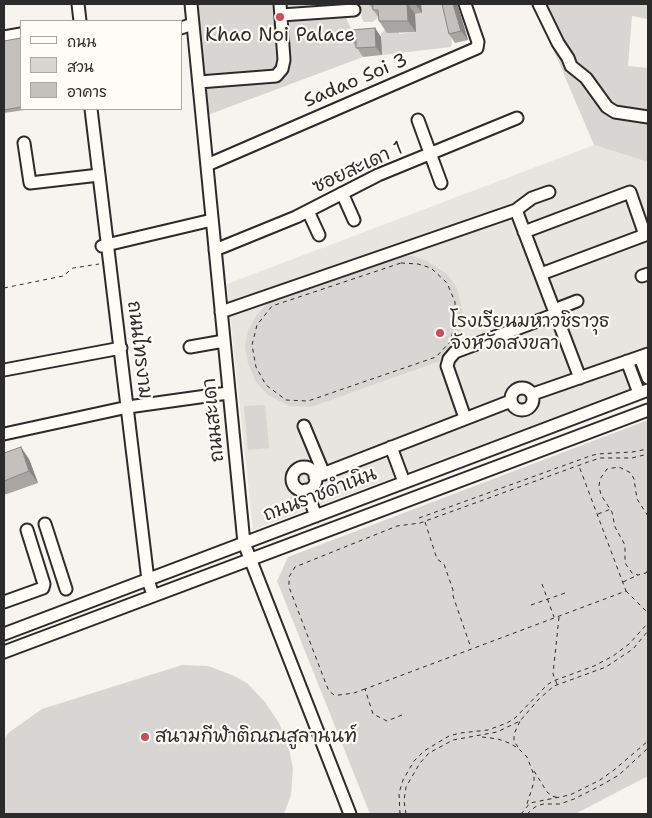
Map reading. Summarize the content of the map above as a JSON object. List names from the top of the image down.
{
  "streets": {
    "street": [
      "Sadao Soi 3",
      "ซอยสะเดา 1",
      "ถนนไทรงาม",
      "ถนนสะเดา",
      "ถนนราชดำเนิน"
    ]
  },
  "crossings": [
    ["Sadao Soi 3", "ถนนสะเดา"],
    ["ซอยสะเดา 1", "ถนนสะเดา"],
    ["ถนนไทรงาม", "ถนนราชดำเนิน"],
    ["ถนนสะเดา", "ถนนราชดำเนิน"]
  ],
  "places": ["Khao Noi Palace", "โรงเรียนมหาวชิราวุธ จังหวัดสงขลา", "สนามกีฬาติณณสูลานนท์"],
  "legend": ["ถนน", "สวน", "อาคาร"]
}
